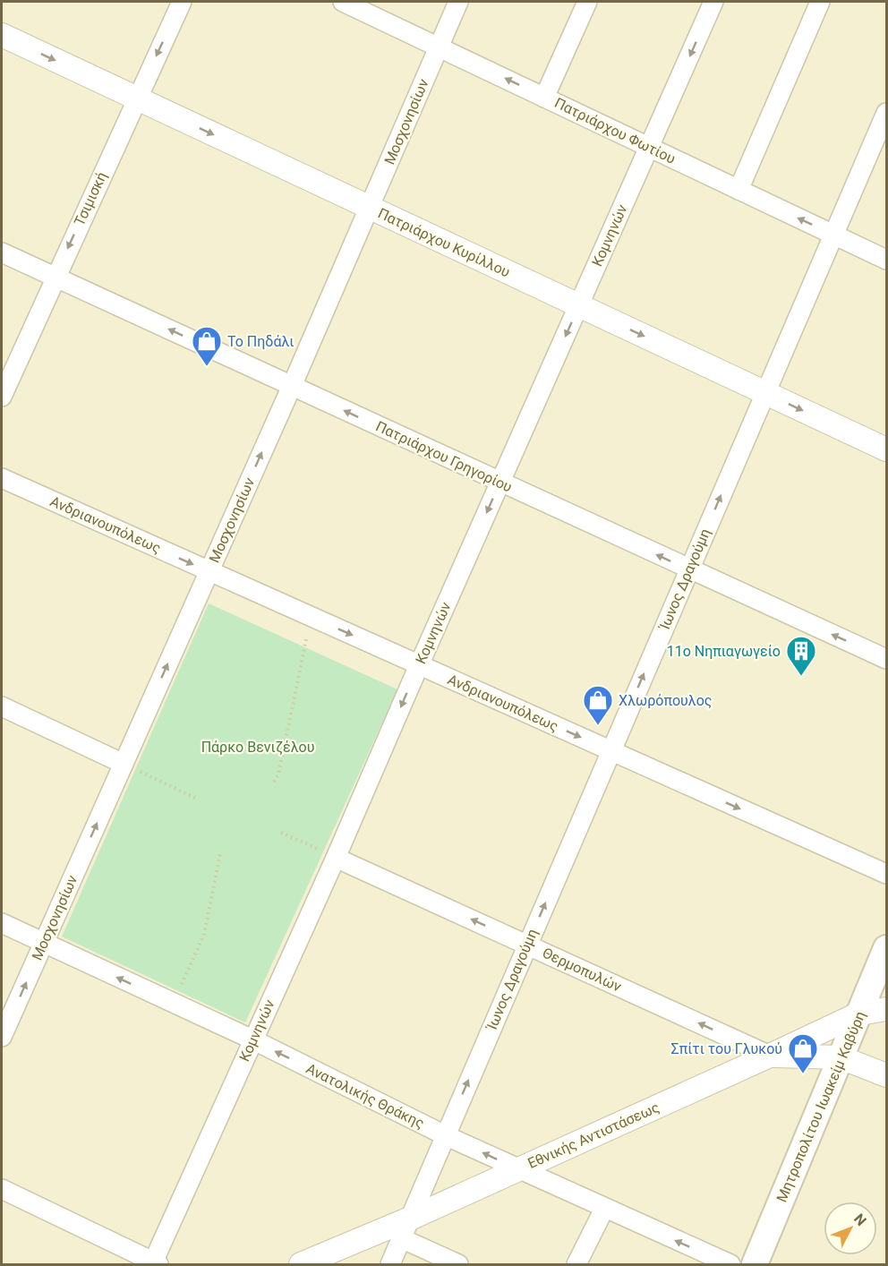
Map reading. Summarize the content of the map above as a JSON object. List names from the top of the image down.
{
  "streets": {
    "main road": ["Μητροπολίτου Ιωακείμ Καβύρη"],
    "street": [
      "Μοσχονησίων",
      "Πατριάρχου Φωτίου",
      "Τσιμισκή",
      "Κομνηνών",
      "Πατριάρχου Κυρίλλου",
      "Πατριάρχου Γρηγορίου",
      "Ανδριανουπόλεως",
      "Ίωνος Δραγούμη",
      "Θερμοπυλών",
      "Ανατολικής Θράκης",
      "Εθνικής Αντιστάσεως"
    ]
  },
  "crossings": [
    ["Μοσχονησίων", "Πατριάρχου Φωτίου"],
    ["Μοσχονησίων", "Πατριάρχου Κυρίλλου"],
    ["Μοσχονησίων", "Πατριάρχου Γρηγορίου"],
    ["Μοσχονησίων", "Ανδριανουπόλεως"],
    ["Μοσχονησίων", "Ανατολικής Θράκης"],
    ["Πατριάρχου Φωτίου", "Κομνηνών"],
    ["Πατριάρχου Φωτίου", "Ίωνος Δραγούμη"],
    ["Τσιμισκή", "Πατριάρχου Κυρίλλου"],
    ["Τσιμισκή", "Πατριάρχου Γρηγορίου"],
    ["Κομνηνών", "Πατριάρχου Κυρίλλου"],
    ["Κομνηνών", "Πατριάρχου Γρηγορίου"],
    ["Κομνηνών", "Ανδριανουπόλεως"],
    ["Κομνηνών", "Θερμοπυλών"],
    ["Κομνηνών", "Ανατολικής Θράκης"],
    ["Πατριάρχου Κυρίλλου", "Ίωνος Δραγούμη"],
    ["Πατριάρχου Γρηγορίου", "Ίωνος Δραγούμη"],
    ["Ανδριανουπόλεως", "Ίωνος Δραγούμη"],
    ["Ίωνος Δραγούμη", "Θερμοπυλών"],
    ["Ίωνος Δραγούμη", "Ανατολικής Θράκης"],
    ["Ίωνος Δραγούμη", "Εθνικής Αντιστάσεως"],
    ["Θερμοπυλών", "Εθνικής Αντιστάσεως"],
    ["Ανατολικής Θράκης", "Εθνικής Αντιστάσεως"],
    ["Μητροπολίτου Ιωακείμ Καβύρη", "Εθνικής Αντιστάσεως"]
  ],
  "one_way": [
    "Μοσχονησίων",
    "Πατριάρχου Φωτίου",
    "Τσιμισκή",
    "Πατριάρχου Κυρίλλου",
    "Πατριάρχου Γρηγορίου",
    "Ανδριανουπόλεως",
    "Ίωνος Δραγούμη",
    "Θερμοπυλών",
    "Ανατολικής Θράκης"
  ],
  "parks": ["Πάρκο Βενιζέλου"],
  "places": {
    "shop": ["Το Πηδάλι", "Χλωρόπουλος", "Σπίτι του Γλυκού"],
    "building": ["11ο Νηπιαγωγείο"]
  },
  "north": "top right"
}
